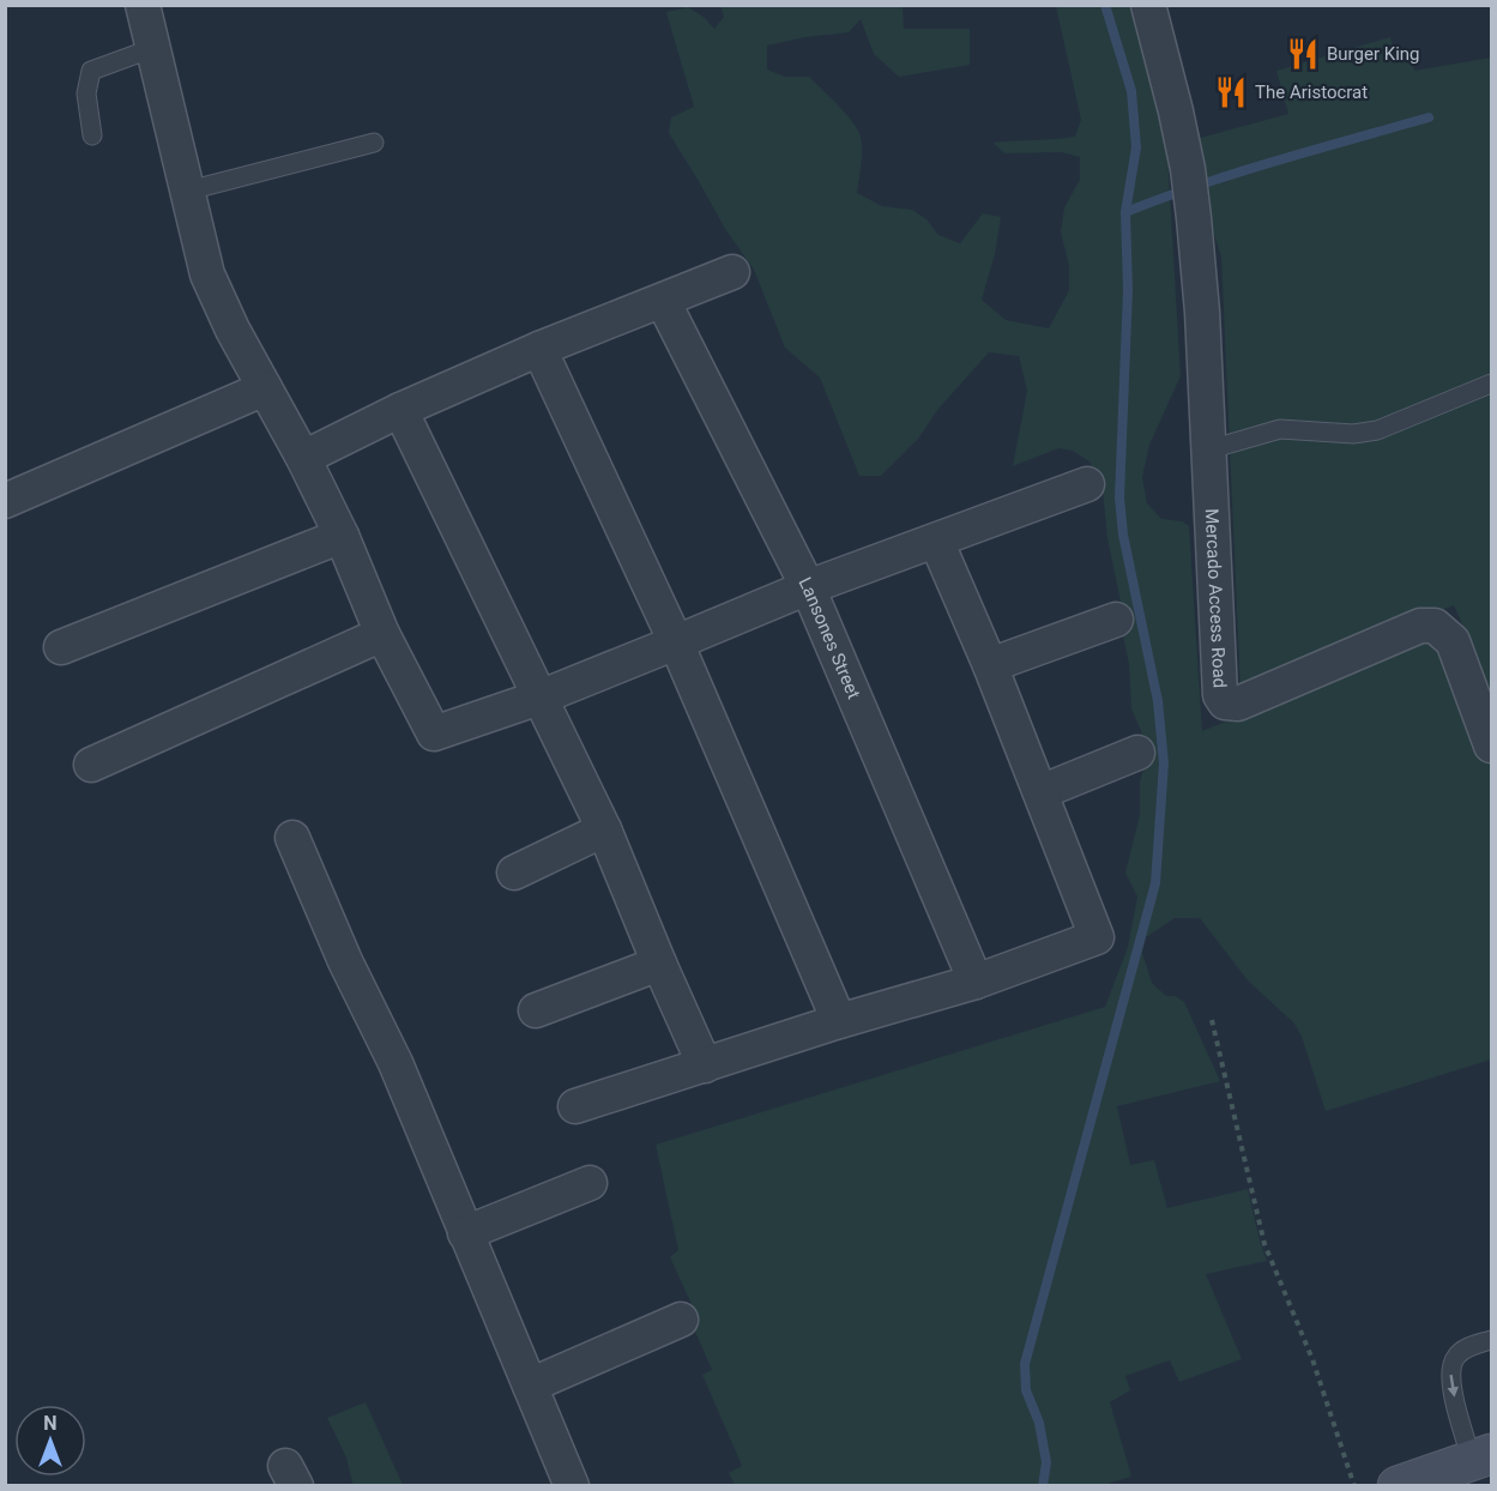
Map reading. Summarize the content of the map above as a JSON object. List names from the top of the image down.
{
  "streets": {
    "street": ["Mercado Access Road", "Lansones Street"]
  },
  "places": {
    "restaurant": ["Burger King", "The Aristocrat"]
  },
  "north": "top"
}
